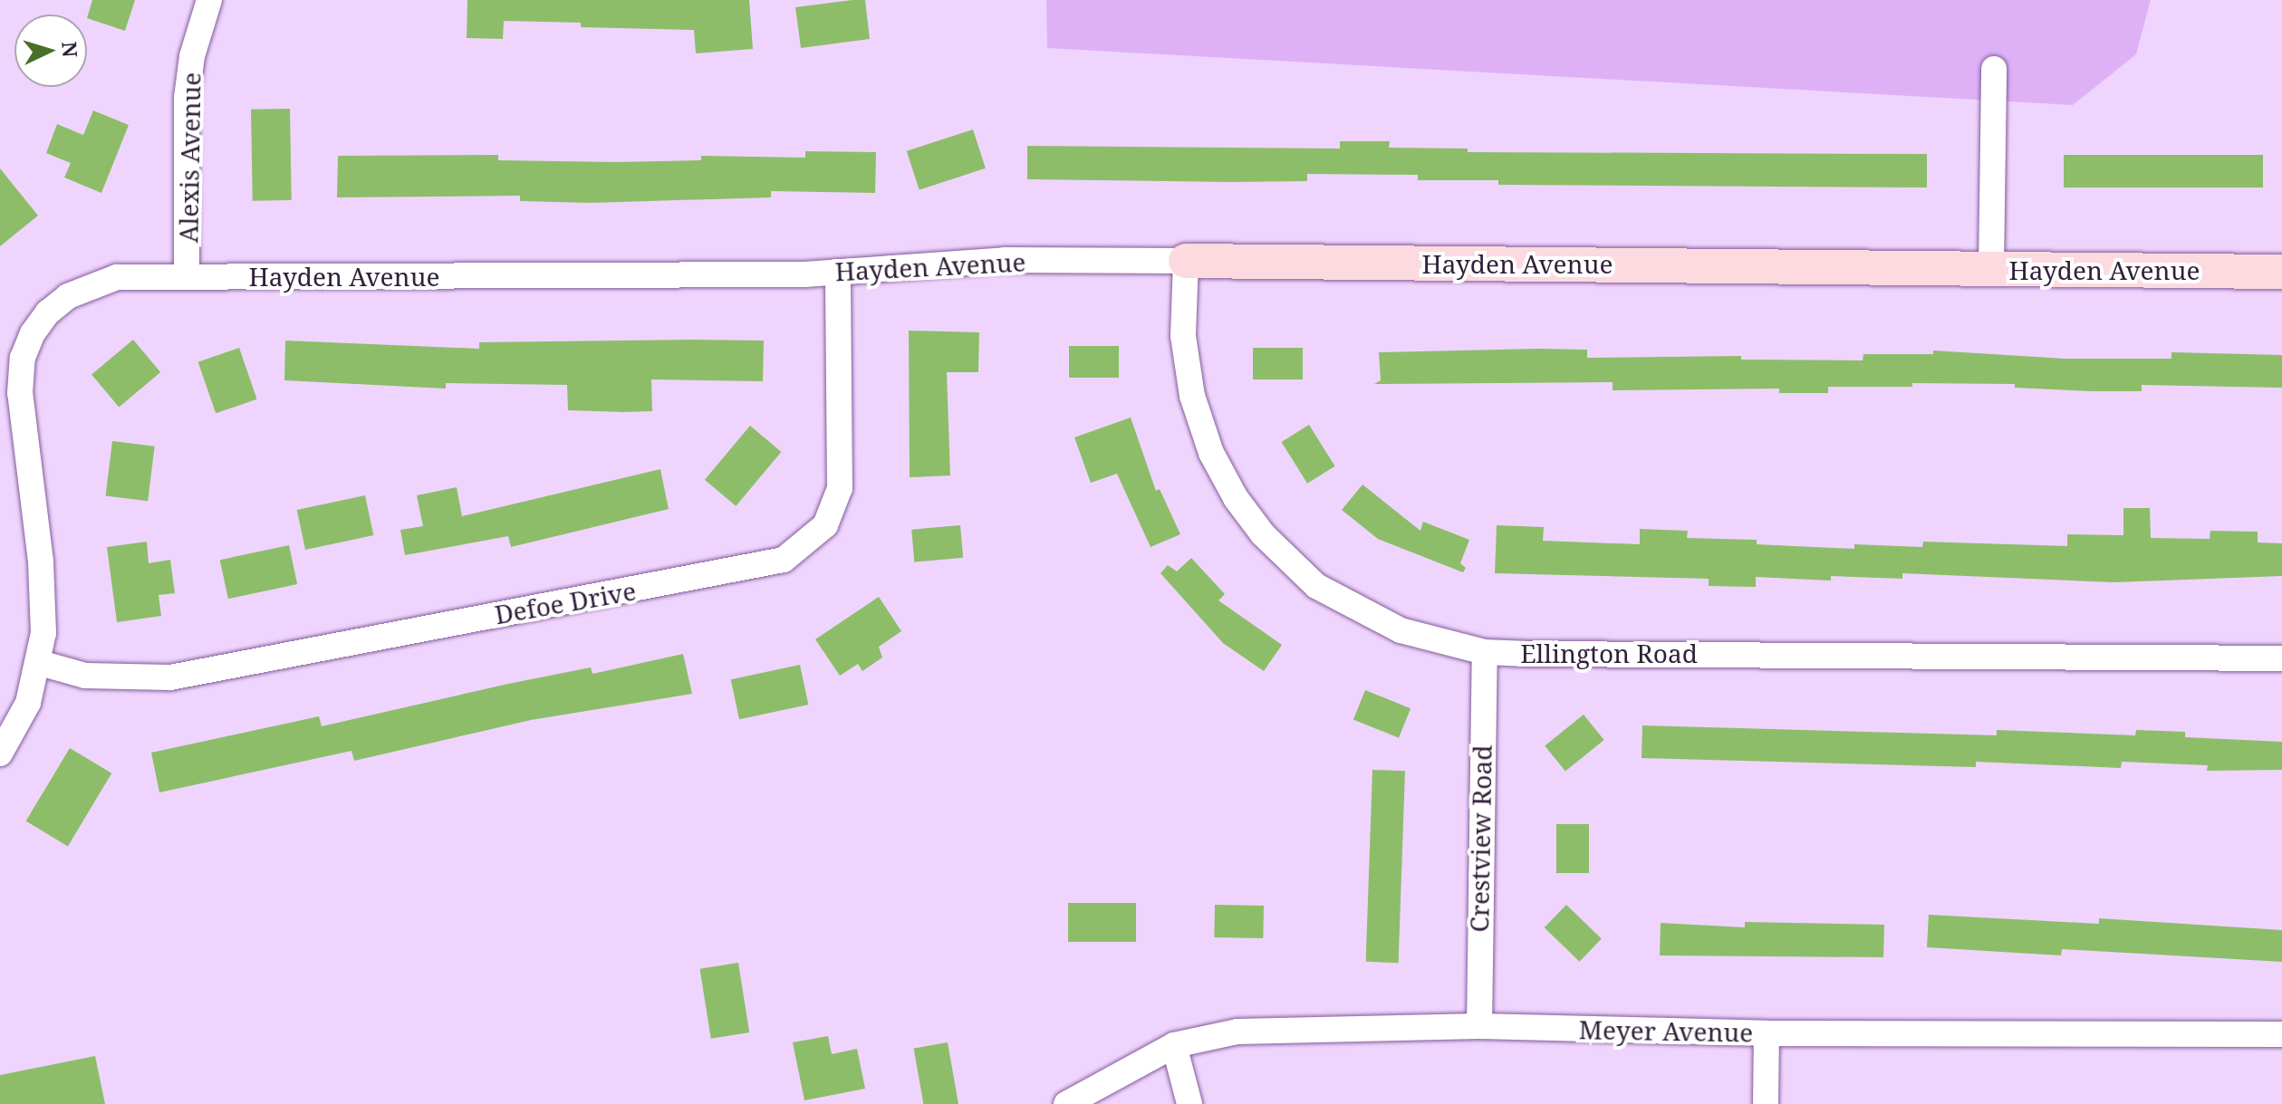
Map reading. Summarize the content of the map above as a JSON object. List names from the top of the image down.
{
  "streets": {
    "street": [
      "Alexis Avenue",
      "Hayden Avenue",
      "Defoe Drive",
      "Ellington Road",
      "Crestview Road",
      "Meyer Avenue"
    ]
  },
  "crossings": [
    ["Alexis Avenue", "Hayden Avenue"],
    ["Hayden Avenue", "Defoe Drive"],
    ["Hayden Avenue", "Ellington Road"],
    ["Ellington Road", "Crestview Road"],
    ["Crestview Road", "Meyer Avenue"]
  ],
  "north": "right"
}
